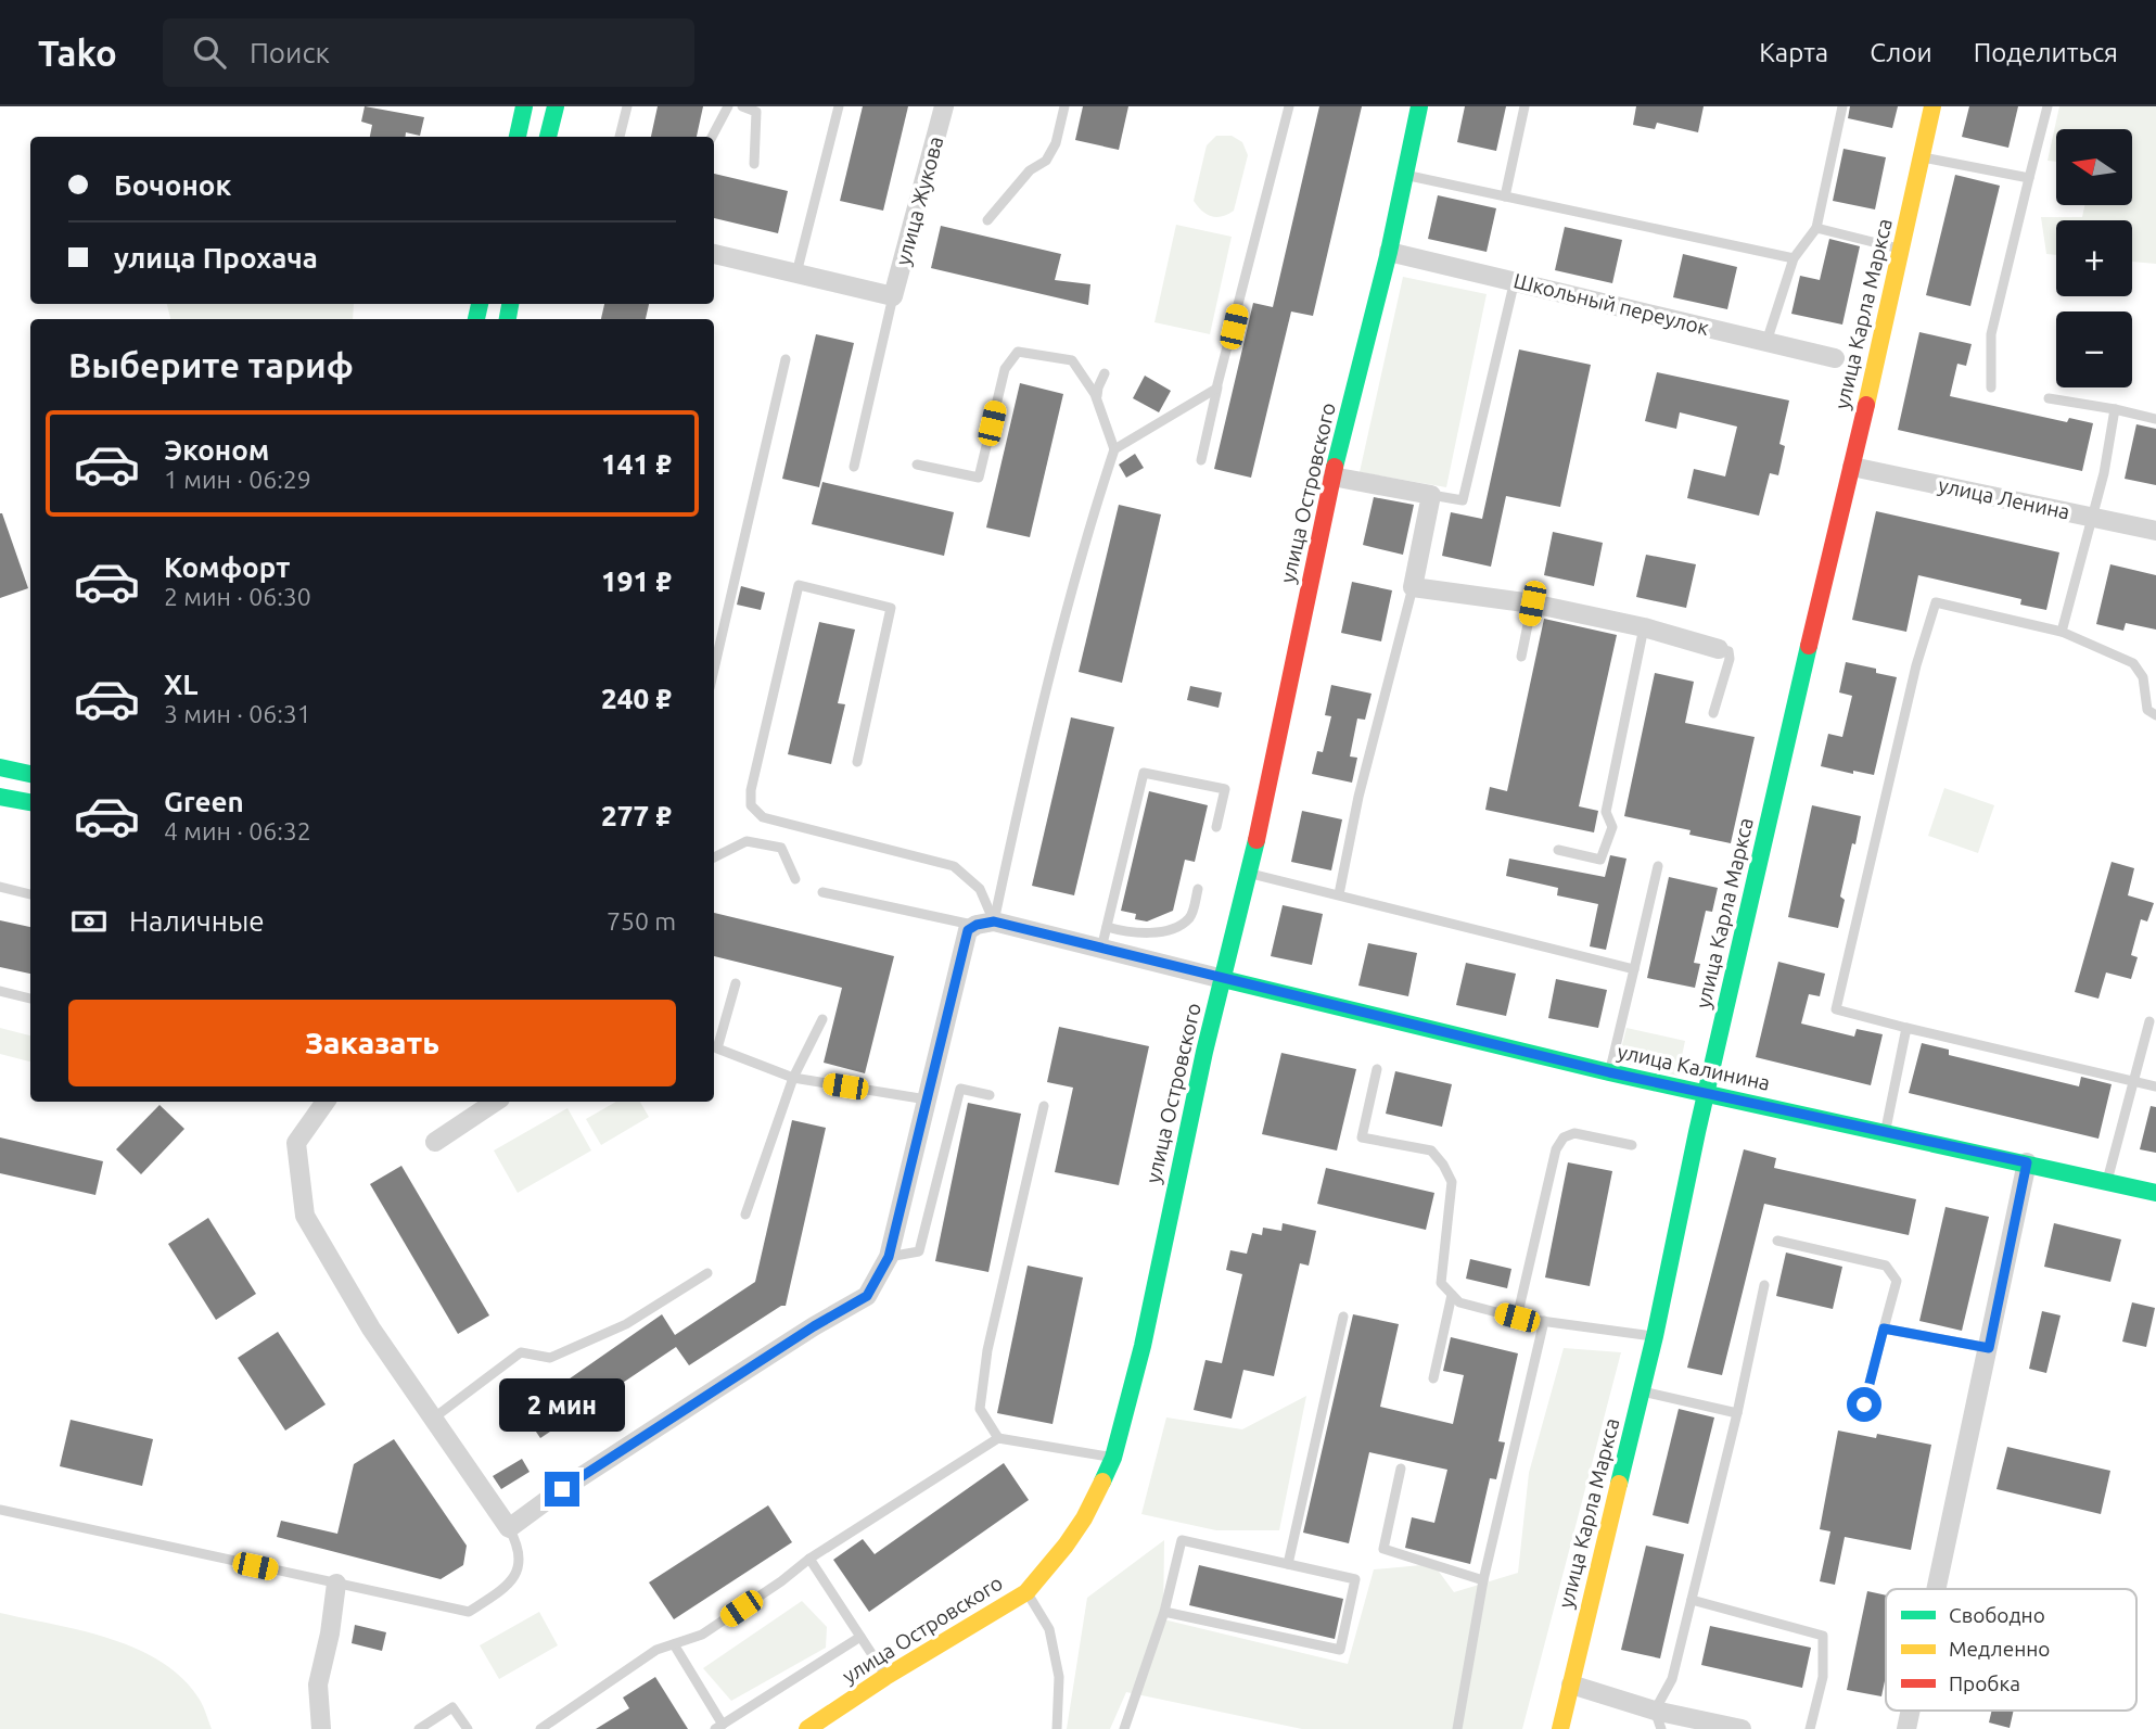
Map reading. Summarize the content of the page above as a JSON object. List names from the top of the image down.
{
  "streets": {
    "street": [
      "улица Жукова",
      "Школьный переулок",
      "улица Карла Маркса",
      "улица Островского",
      "улица Ленина",
      "улица Калинина"
    ]
  },
  "crossings": [
    ["Школьный переулок", "улица Островского"],
    ["улица Карла Маркса", "улица Ленина"],
    ["улица Карла Маркса", "улица Калинина"],
    ["улица Островского", "улица Калинина"]
  ],
  "legend": ["Свободно", "Медленно", "Пробка"],
  "north": "left",
  "page": {
    "header": "Tako",
    "search": "Поиск",
    "nav": ["Карта", "Слои", "Поделиться"],
    "map_buttons": ["+", "−"],
    "banner": ["Бочoнок", "улица Прохача"],
    "heading": "Выберите тариф",
    "list": [
      {
        "name": "Эконом",
        "note": "1 мин · 06:29",
        "value": "141 ₽"
      },
      {
        "name": "Комфорт",
        "note": "2 мин · 06:30",
        "value": "191 ₽"
      },
      {
        "name": "XL",
        "note": "3 мин · 06:31",
        "value": "240 ₽"
      },
      {
        "name": "Green",
        "note": "4 мин · 06:32",
        "value": "277 ₽"
      }
    ],
    "pay": ["Наличные", "750 m"],
    "buttons": "Заказать",
    "bubble": "2 мин"
  }
}
